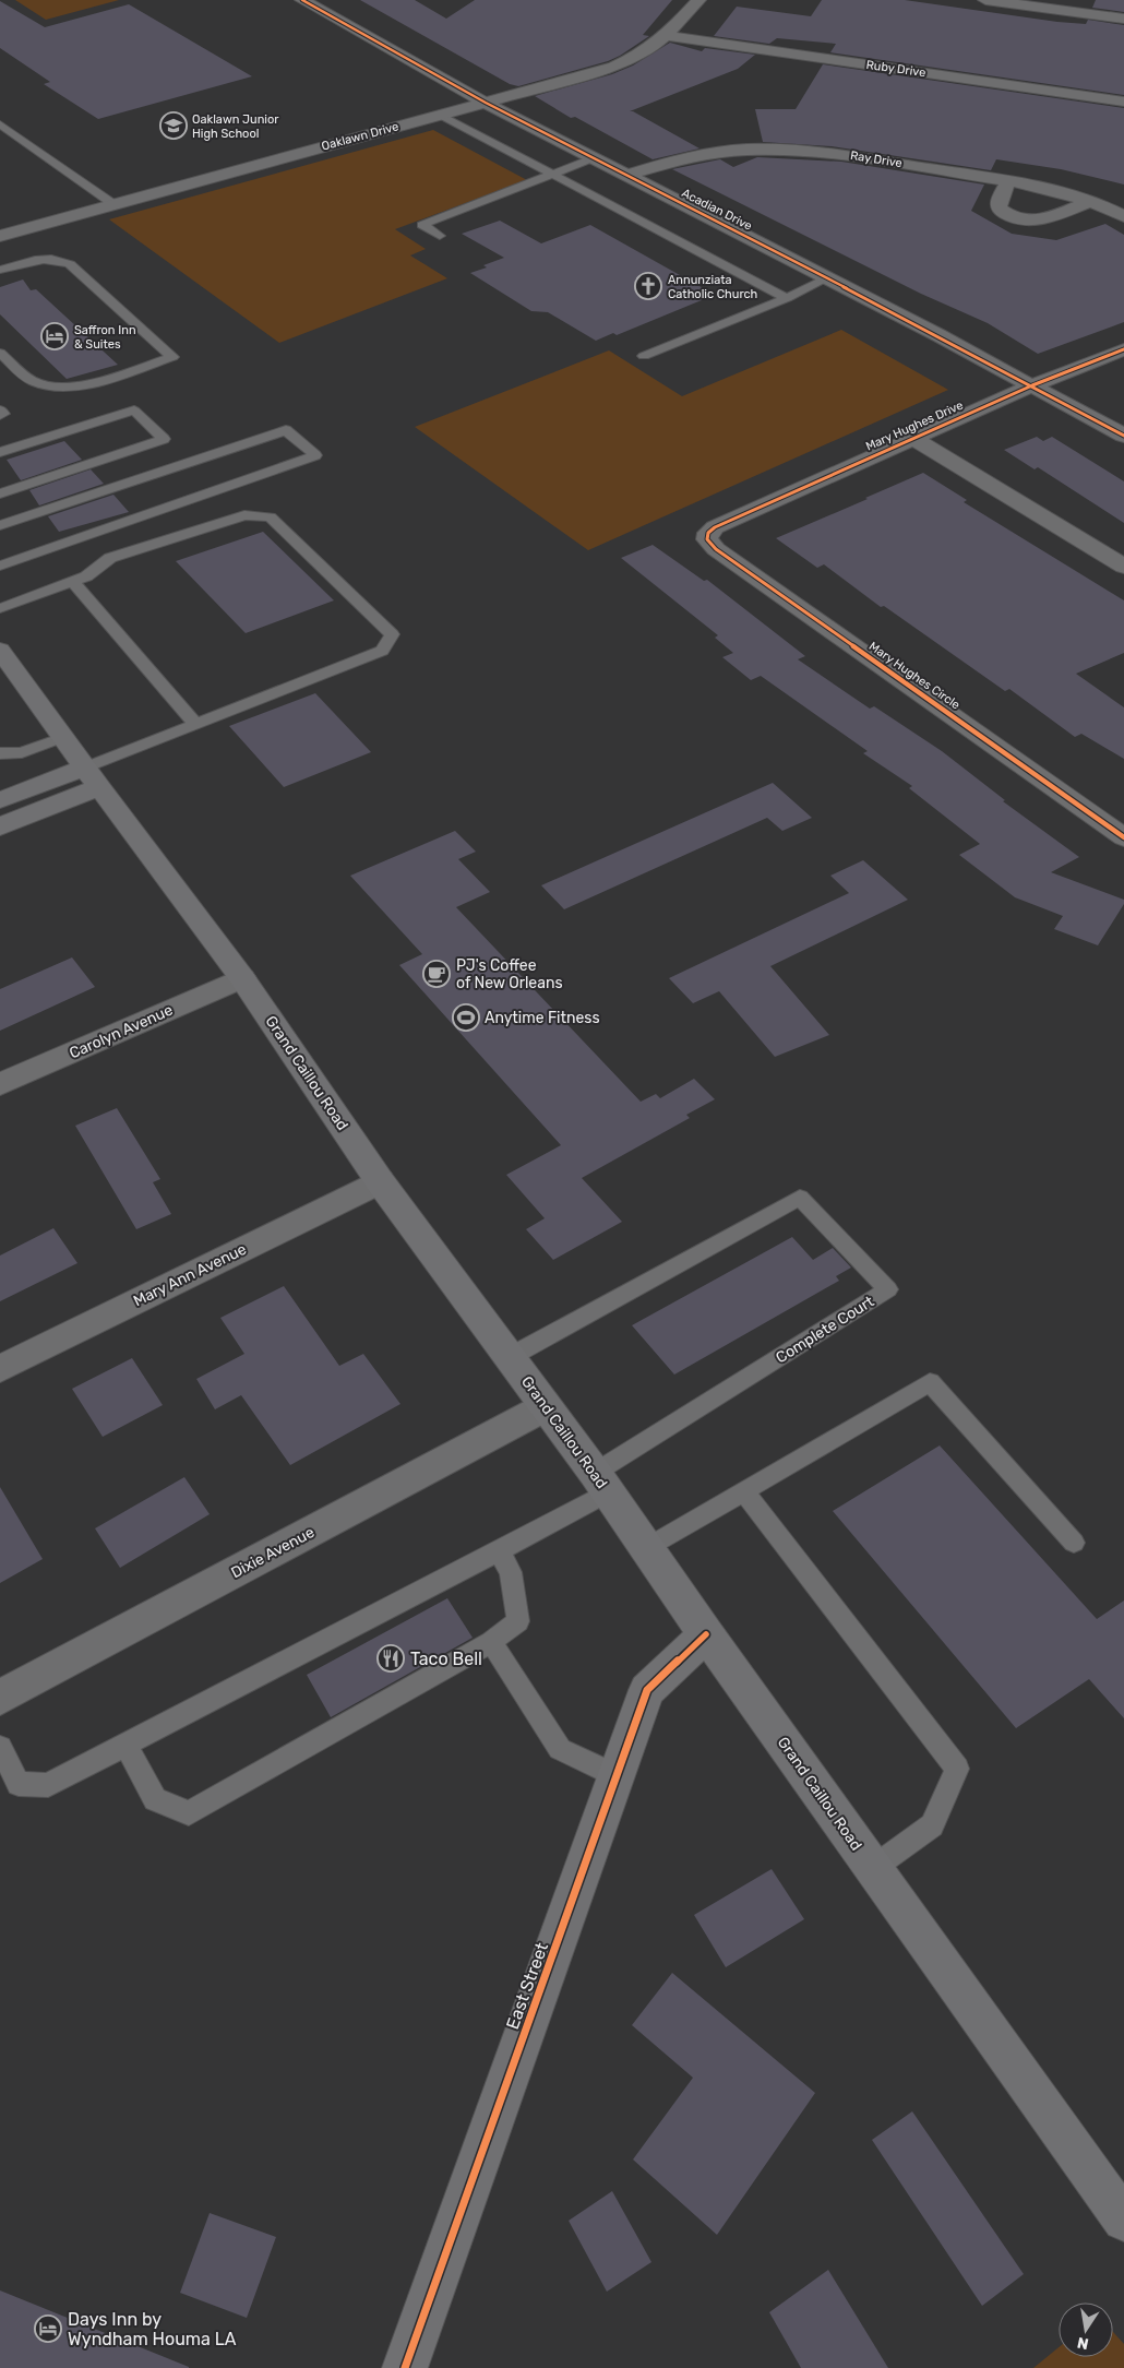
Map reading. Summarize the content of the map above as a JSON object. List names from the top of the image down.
{
  "streets": {
    "main road": ["Grand Caillou Road", "East Street"],
    "street": [
      "Ruby Drive",
      "Oaklawn Drive",
      "Ray Drive",
      "Acadian Drive",
      "Mary Hughes Drive",
      "Mary Hughes Circle",
      "Carolyn Avenue",
      "Mary Ann Avenue",
      "Dixie Avenue"
    ],
    "lane": ["Complete Court"]
  },
  "crossings": [
    ["Ruby Drive", "Oaklawn Drive"],
    ["Oaklawn Drive", "Acadian Drive"],
    ["Ray Drive", "Acadian Drive"],
    ["Acadian Drive", "Mary Hughes Drive"],
    ["Mary Hughes Drive", "Mary Hughes Circle"],
    ["Carolyn Avenue", "Grand Caillou Road"],
    ["Grand Caillou Road", "Mary Ann Avenue"],
    ["Grand Caillou Road", "Complete Court"],
    ["Grand Caillou Road", "Dixie Avenue"],
    ["Grand Caillou Road", "East Street"]
  ],
  "places": {
    "school or university": ["Oaklawn Junior High School"],
    "church": ["Annunziata Catholic Church"],
    "hotel": ["Saffron Inn & Suites", "Days Inn by Wyndham Houma LA"],
    "cafe": ["PJ's Coffee of New Orleans"],
    "sports": ["Anytime Fitness"],
    "restaurant": ["Taco Bell"]
  },
  "north": "bottom"
}
